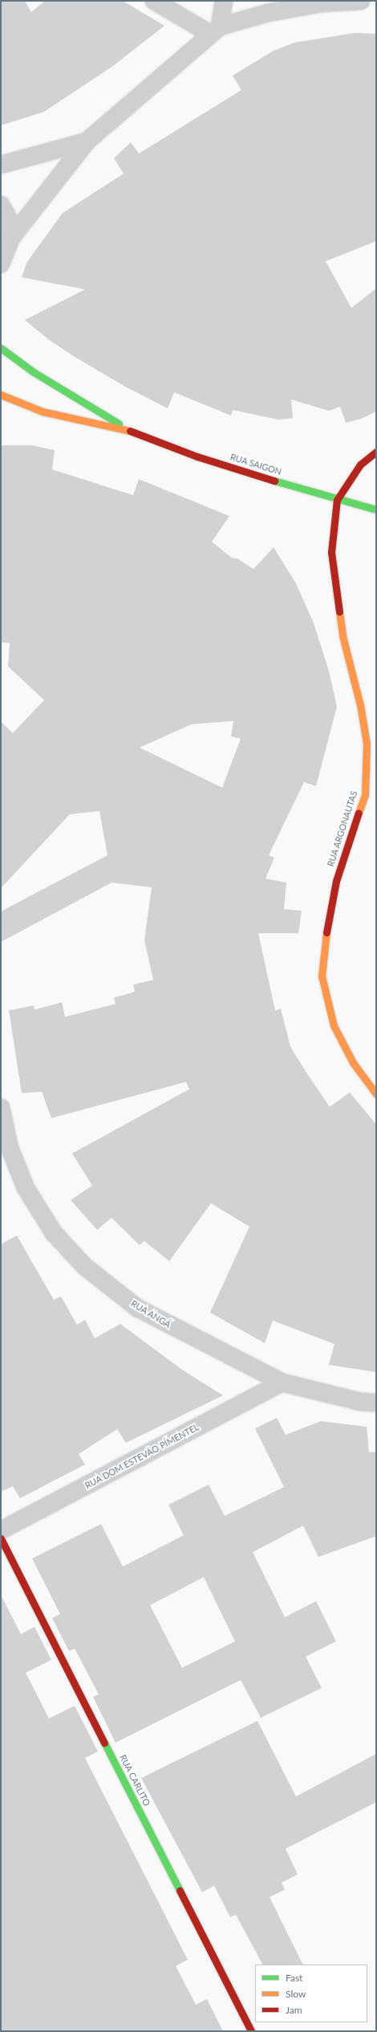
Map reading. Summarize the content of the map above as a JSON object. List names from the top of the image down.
{
  "streets": {
    "street": [
      "RUA SAIGON",
      "RUA ARGONAUTAS",
      "RUA ANGÁ",
      "RUA DOM ESTEVÃO PÍMENTEL",
      "RUA CARLITO"
    ]
  },
  "crossings": [
    ["RUA SAIGON", "RUA ARGONAUTAS"],
    ["RUA ANGÁ", "RUA DOM ESTEVÃO PÍMENTEL"]
  ],
  "legend": ["Fast", "Slow", "Jam"]
}
